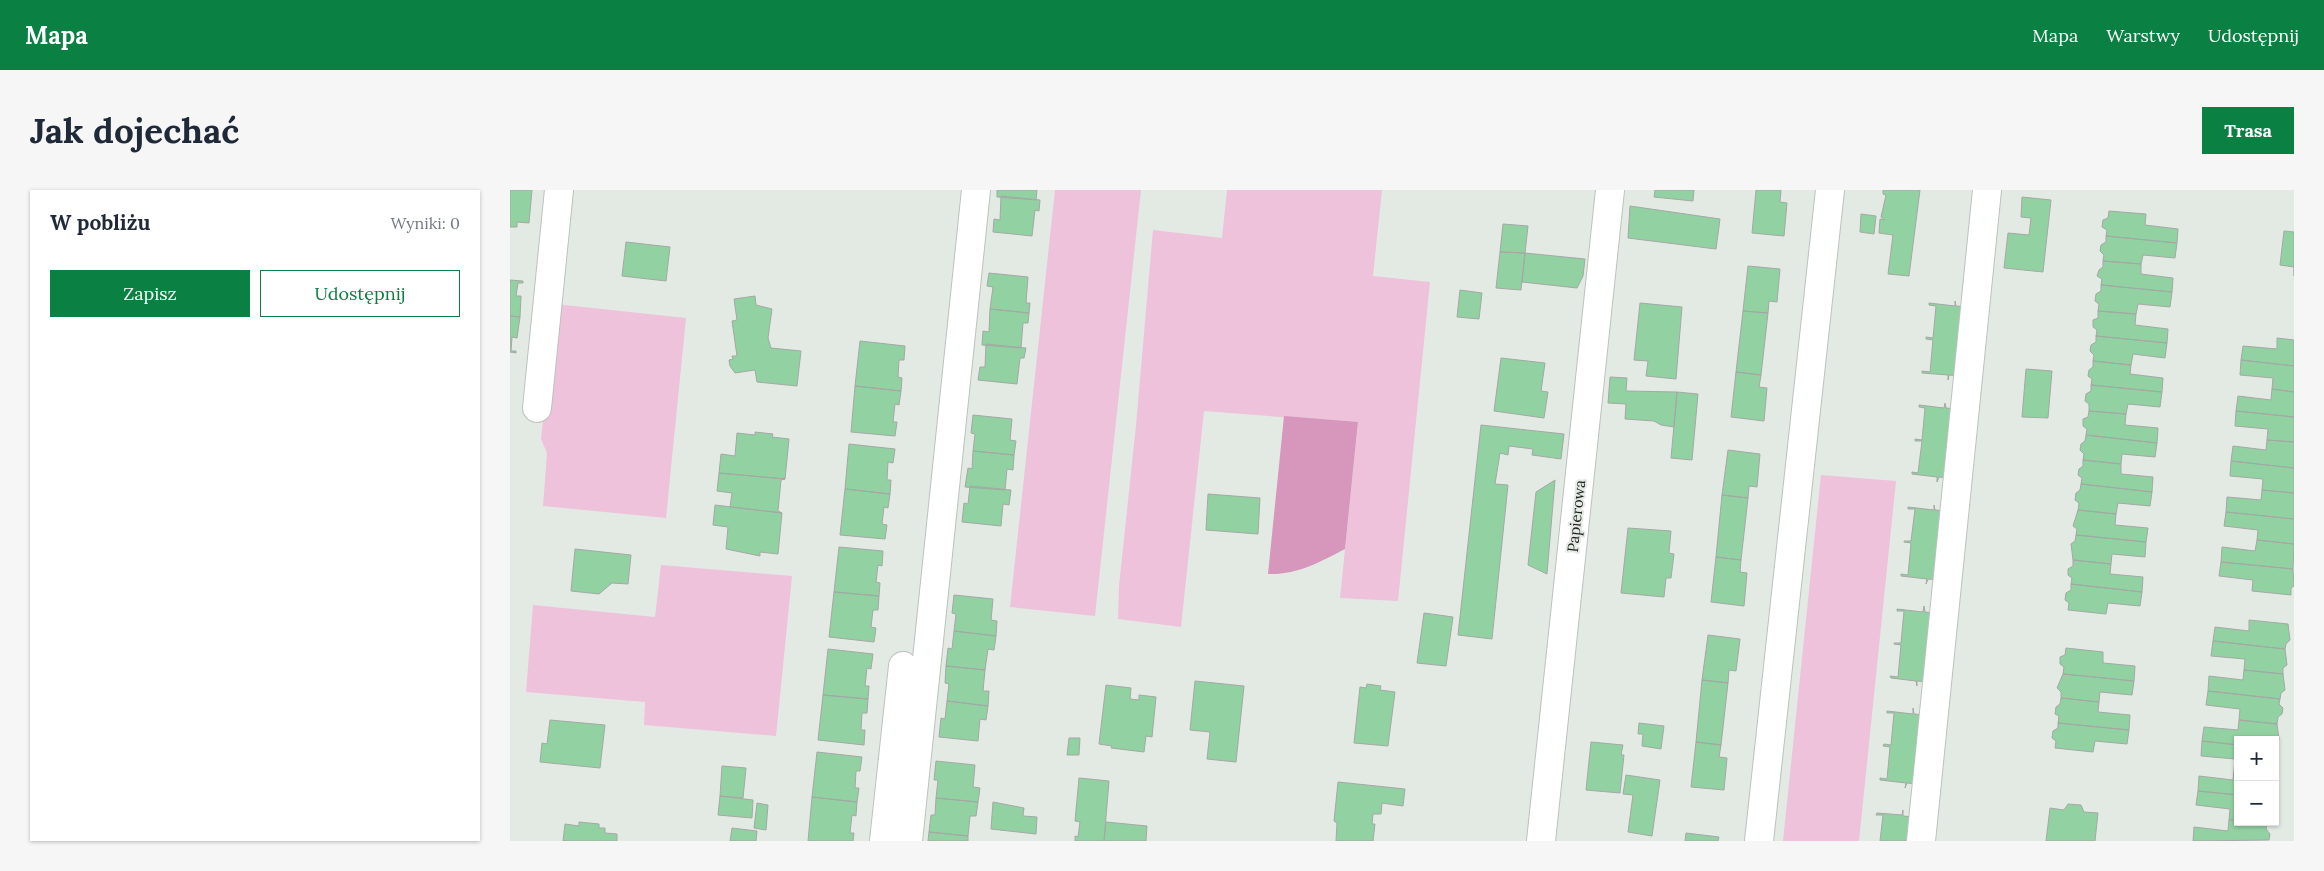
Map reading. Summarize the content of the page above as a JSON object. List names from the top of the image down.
{
  "streets": {
    "street": ["Papierowa"]
  },
  "page": {
    "header": "Mapa",
    "nav": ["Mapa", "Warstwy", "Udostępnij"],
    "buttons": [
      "Trasa",
      ["Zapisz", "Udostępnij"]
    ],
    "title": "Jak dojechać",
    "heading": ["W pobliżu", "Wyniki: 0"],
    "map_buttons": ["+", "−"]
  }
}
